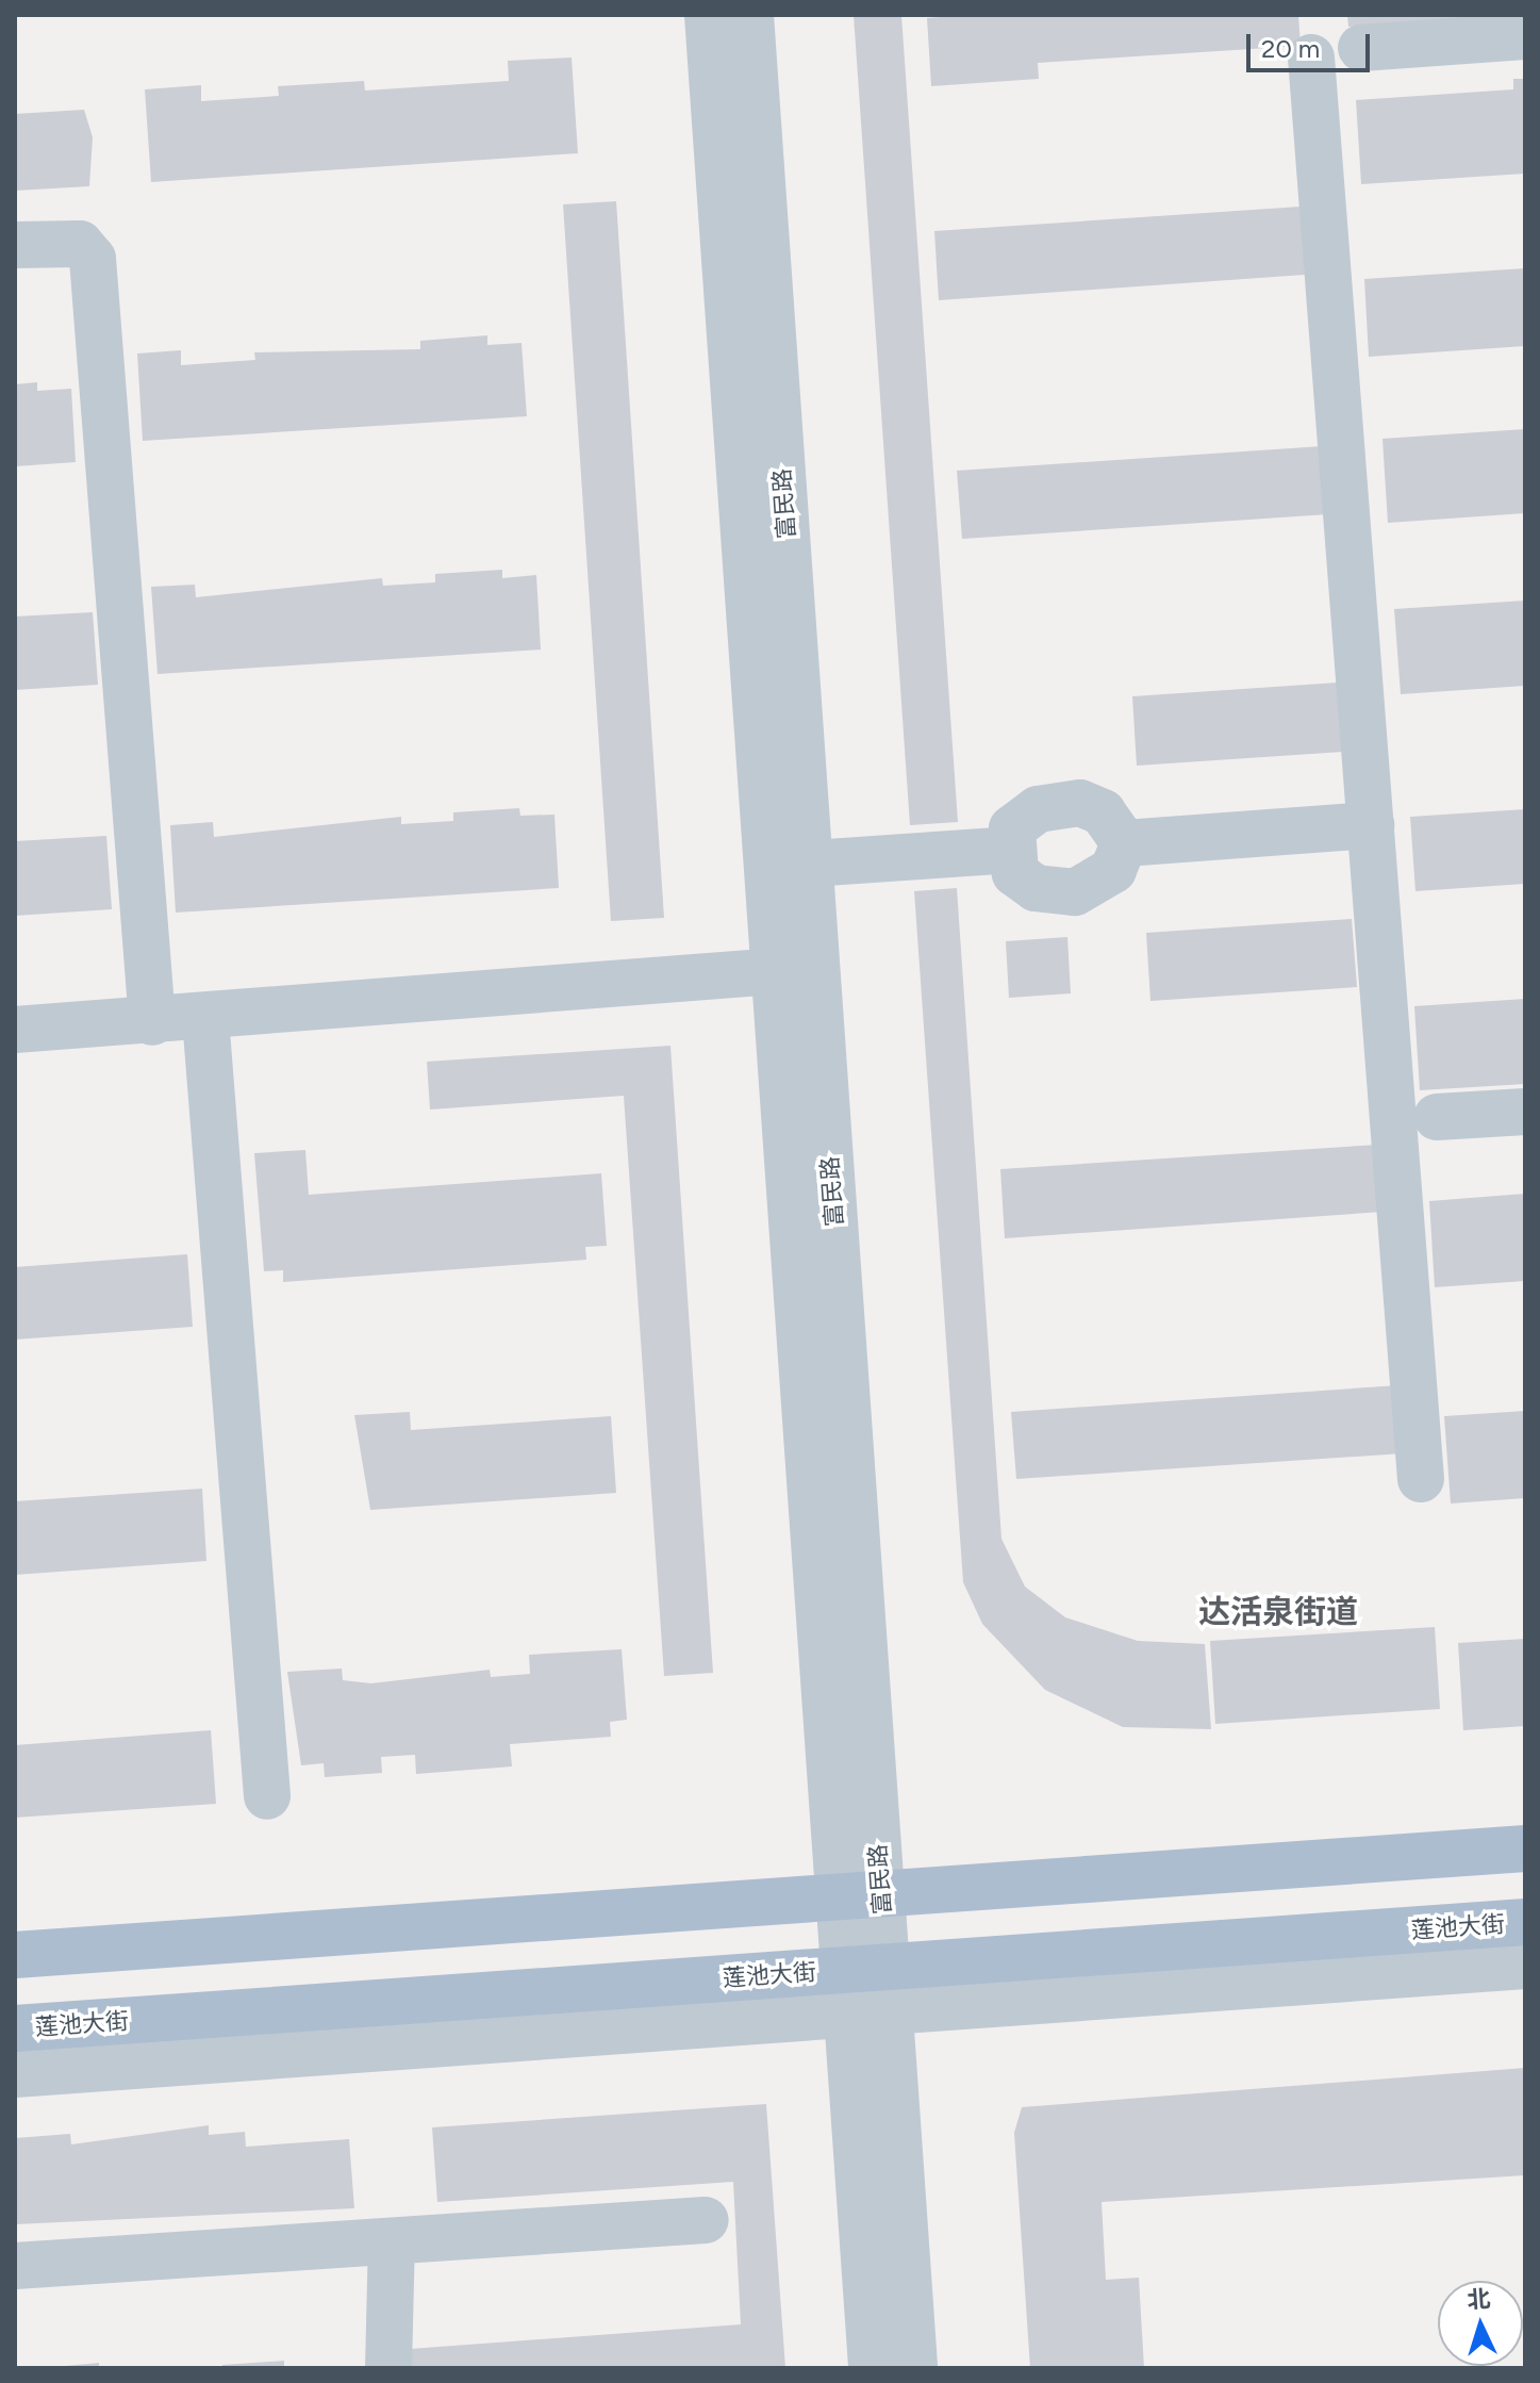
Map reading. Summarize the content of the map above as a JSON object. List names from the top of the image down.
{
  "streets": {
    "main road": ["莲池大街"],
    "street": ["富民路"]
  },
  "crossings": [
    ["富民路", "莲池大街"]
  ],
  "districts": ["达活泉街道"],
  "scale_bar": "20 m",
  "north": "top"
}
